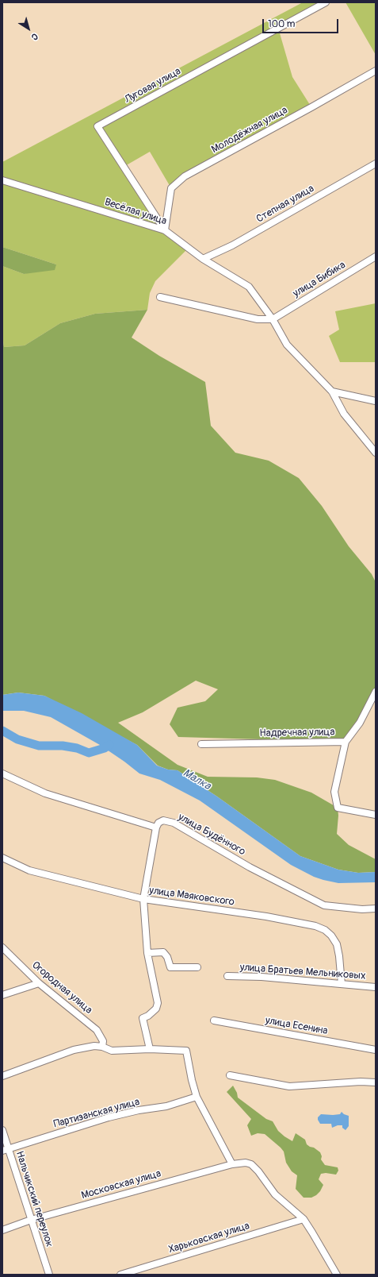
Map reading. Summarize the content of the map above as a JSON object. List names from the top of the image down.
{
  "streets": {
    "street": [
      "Луговая улица",
      "Молодёжная улица",
      "Степная улица",
      "Весёлая улица",
      "улица Бибика",
      "Надречная улица",
      "улица Будённого",
      "улица Маяковского",
      "улица Братьев Мельниковых",
      "Огородная улица",
      "улица Есенина",
      "Партизанская улица",
      "Московская улица",
      "Нальчикский переулок",
      "Харьковская улица"
    ]
  },
  "crossings": [
    ["Луговая улица", "Молодёжная улица"],
    ["Луговая улица", "Весёлая улица"],
    ["Молодёжная улица", "Весёлая улица"],
    ["Степная улица", "Весёлая улица"],
    ["Весёлая улица", "улица Бибика"],
    ["улица Маяковского", "улица Братьев Мельниковых"],
    ["Партизанская улица", "Нальчикский переулок"],
    ["Московская улица", "Нальчикский переулок"],
    ["Московская улица", "Харьковская улица"]
  ],
  "water": ["Малка"],
  "scale_bar": "100 m",
  "north": "bottom right"
}
